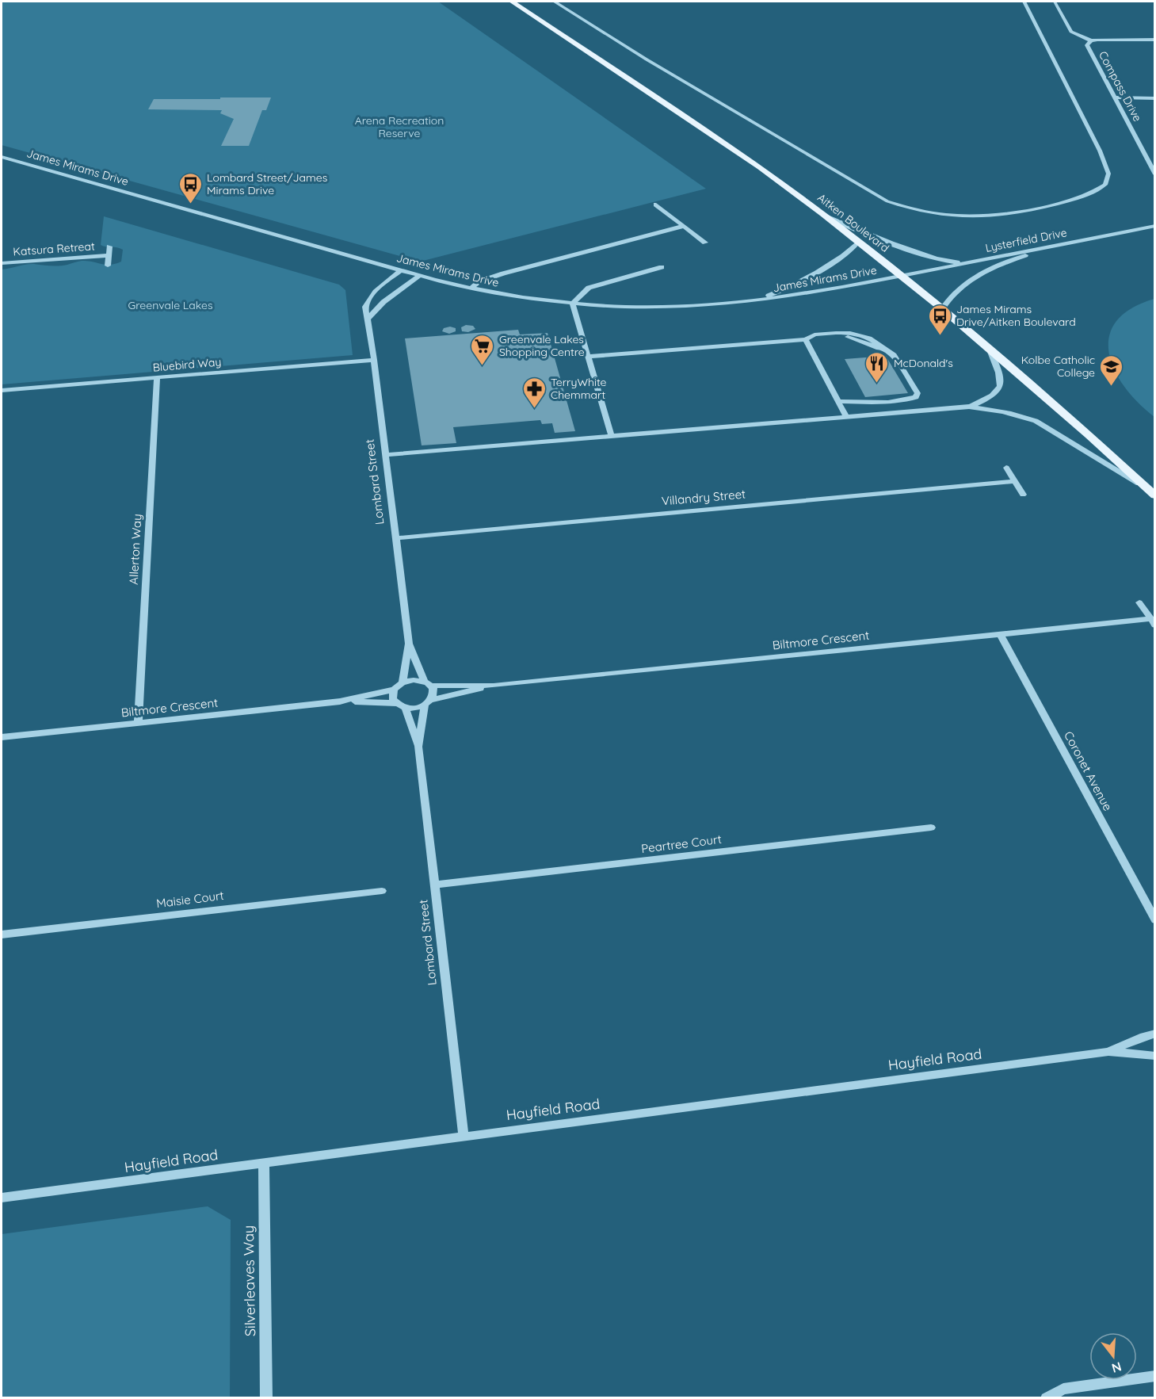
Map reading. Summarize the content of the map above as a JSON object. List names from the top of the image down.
{
  "streets": {
    "main road": ["Aitken Boulevard"],
    "street": [
      "Compass Drive",
      "James Mirams Drive",
      "Lysterfield Drive",
      "Katsura Retreat",
      "Bluebird Way",
      "Lombard Street",
      "Villandry Street",
      "Allerton Way",
      "Biltmore Crescent",
      "Coronet Avenue",
      "Peartree Court",
      "Maisie Court",
      "Hayfield Road",
      "Silverleaves Way"
    ]
  },
  "crossings": [
    ["James Mirams Drive", "Aitken Boulevard"],
    ["James Mirams Drive", "Lysterfield Drive"],
    ["James Mirams Drive", "Lombard Street"],
    ["Aitken Boulevard", "Lysterfield Drive"],
    ["Bluebird Way", "Lombard Street"],
    ["Bluebird Way", "Allerton Way"],
    ["Lombard Street", "Villandry Street"],
    ["Lombard Street", "Biltmore Crescent"],
    ["Lombard Street", "Peartree Court"],
    ["Lombard Street", "Hayfield Road"],
    ["Allerton Way", "Biltmore Crescent"],
    ["Biltmore Crescent", "Coronet Avenue"],
    ["Hayfield Road", "Silverleaves Way"]
  ],
  "parks": ["Arena Recreation Reserve", "Greenvale Lakes"],
  "places": {
    "bus stop": ["Lombard Street/James Mirams Drive", "James Mirams Drive/Aitken Boulevard"],
    "supermarket": ["Greenvale Lakes Shopping Centre"],
    "restaurant": ["McDonald's"],
    "school or university": ["Kolbe Catholic College"],
    "pharmacy": ["TerryWhite Chemmart"]
  },
  "north": "bottom"
}
